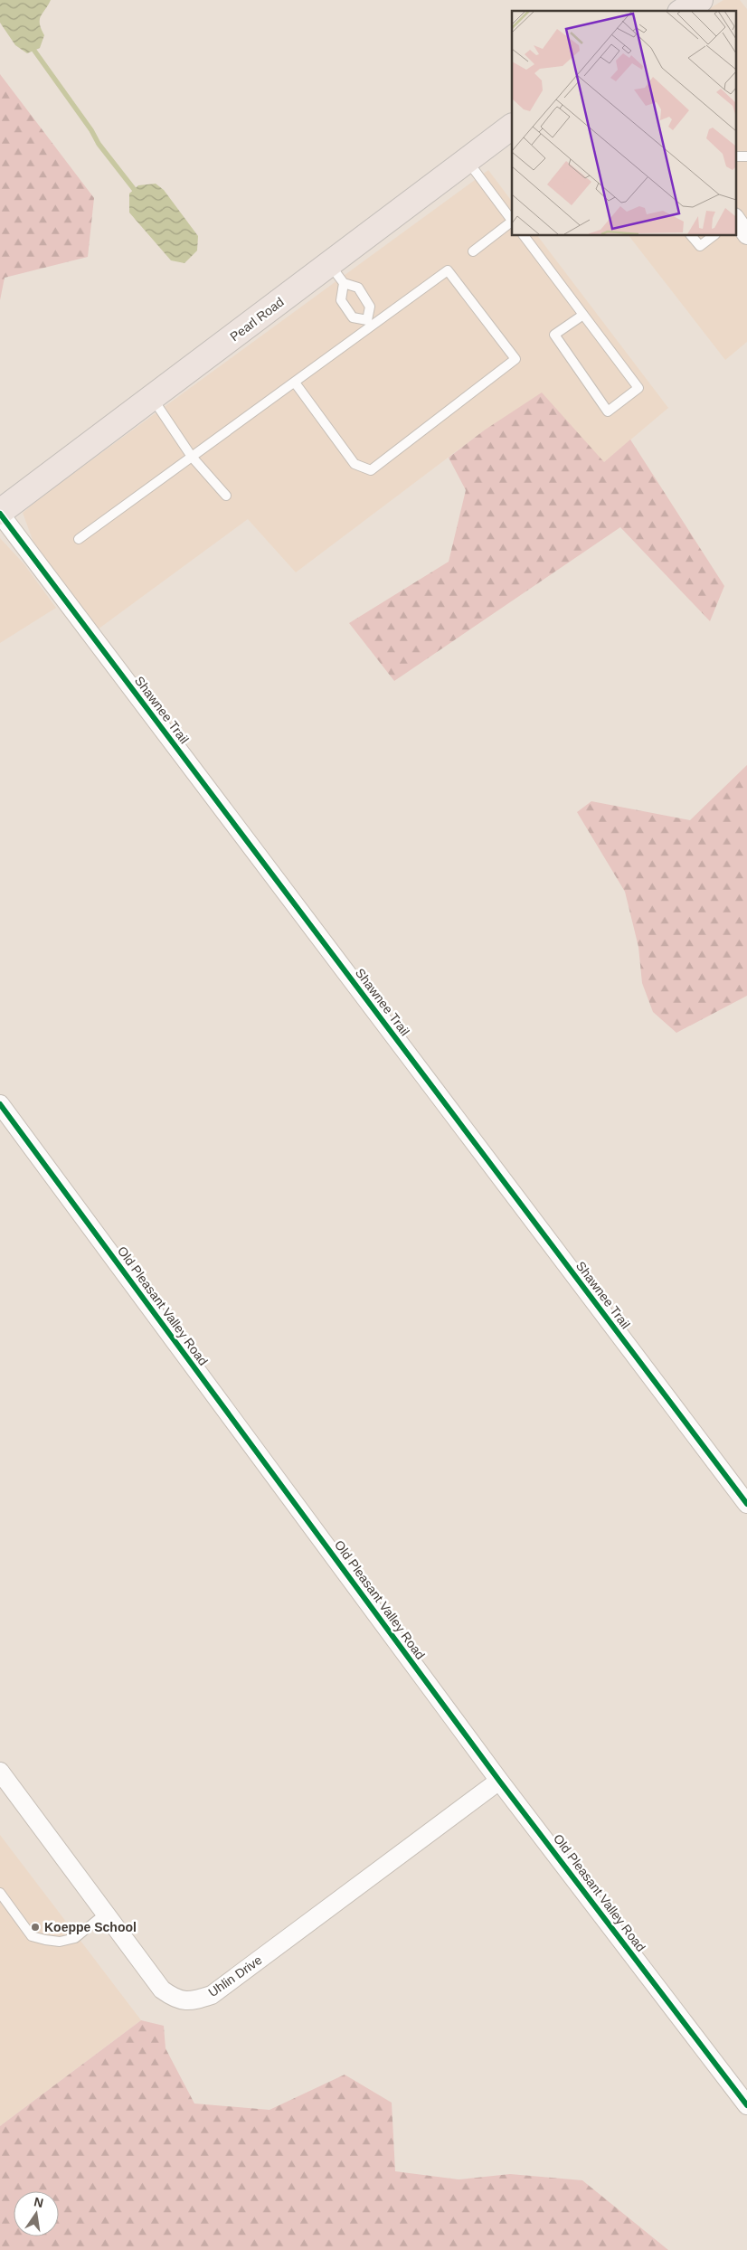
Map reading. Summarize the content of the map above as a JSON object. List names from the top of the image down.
{
  "streets": {
    "main road": ["Pearl Road"],
    "street": ["Shawnee Trail", "Old Pleasant Valley Road", "Uhlin Drive"]
  },
  "crossings": [
    ["Pearl Road", "Shawnee Trail"],
    ["Old Pleasant Valley Road", "Uhlin Drive"]
  ],
  "places": ["Koeppe School"],
  "north": "top"
}
